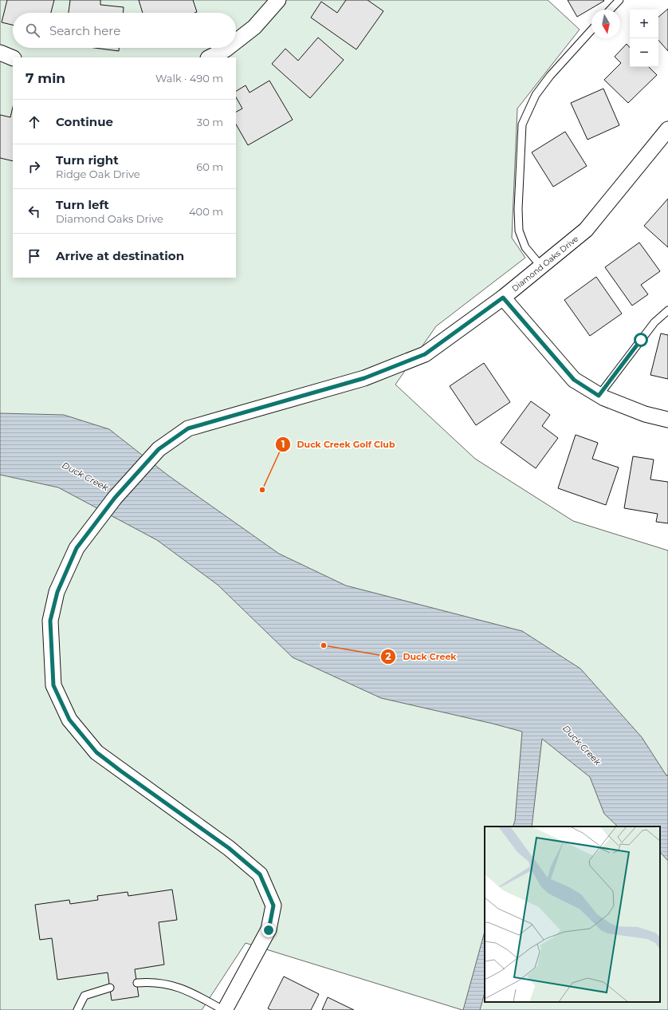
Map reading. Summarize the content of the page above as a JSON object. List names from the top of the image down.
{
  "streets": {
    "street": ["Diamond Oaks Drive"]
  },
  "water": ["Duck Creek"],
  "places": ["Duck Creek Golf Club", "Duck Creek"],
  "north": "bottom",
  "page": {
    "map_buttons": ["+", "−"],
    "search": "Search here",
    "heading": ["7 min", "Walk · 490 m"],
    "list": [
      ["Continue", "30 m"],
      ["Turn right", "Ridge Oak Drive", "60 m"],
      ["Turn left", "Diamond Oaks Drive", "400 m"],
      "Arrive at destination"
    ]
  }
}
